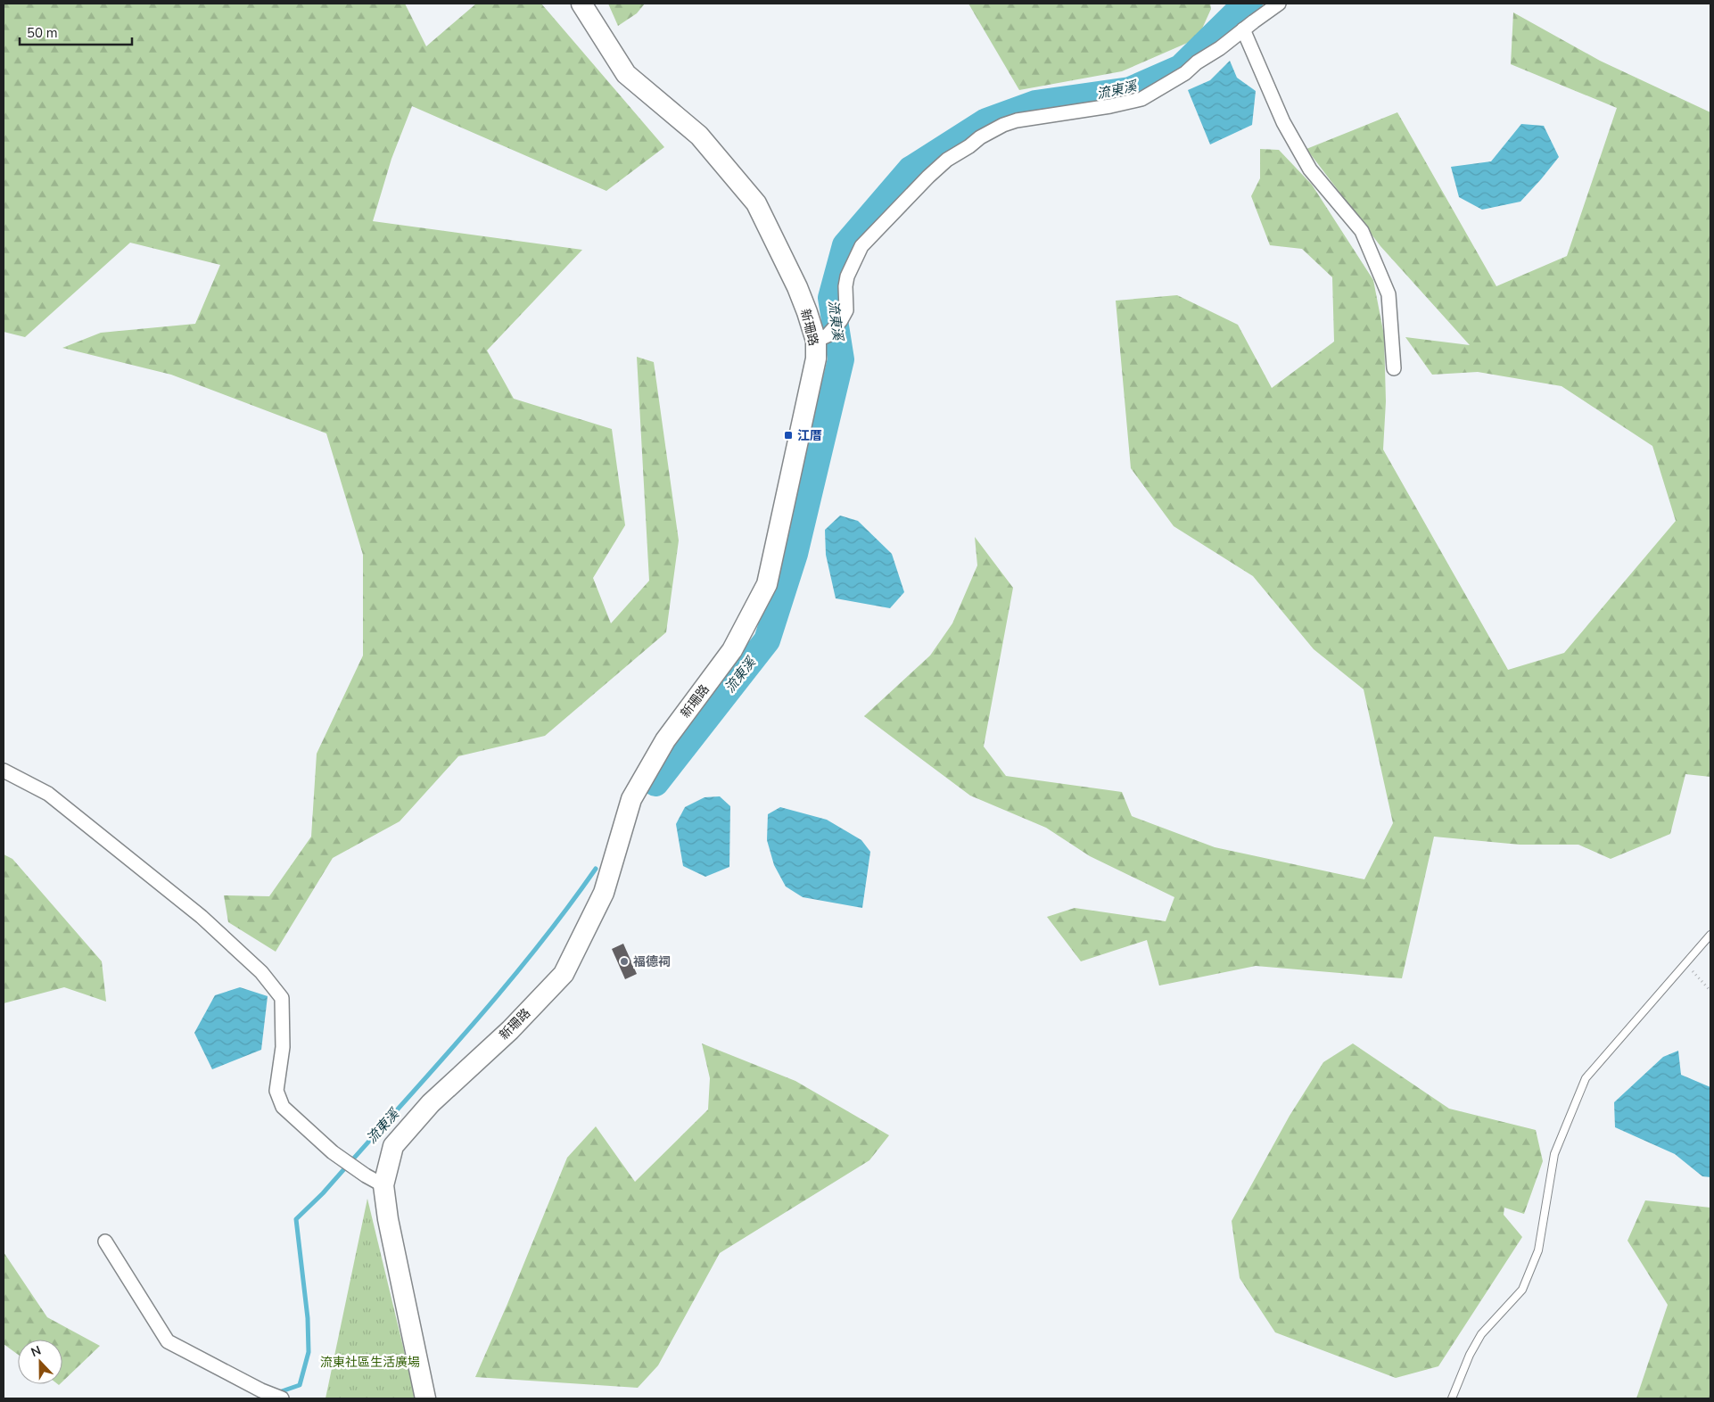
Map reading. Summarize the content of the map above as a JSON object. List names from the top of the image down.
{
  "streets": {
    "street": ["新珊路"]
  },
  "water": ["流東溪"],
  "parks": ["流東社區生活廣場"],
  "places": {
    "transit": ["江厝"],
    "other": ["福德祠"]
  },
  "scale_bar": "50 m",
  "north": "top"
}
